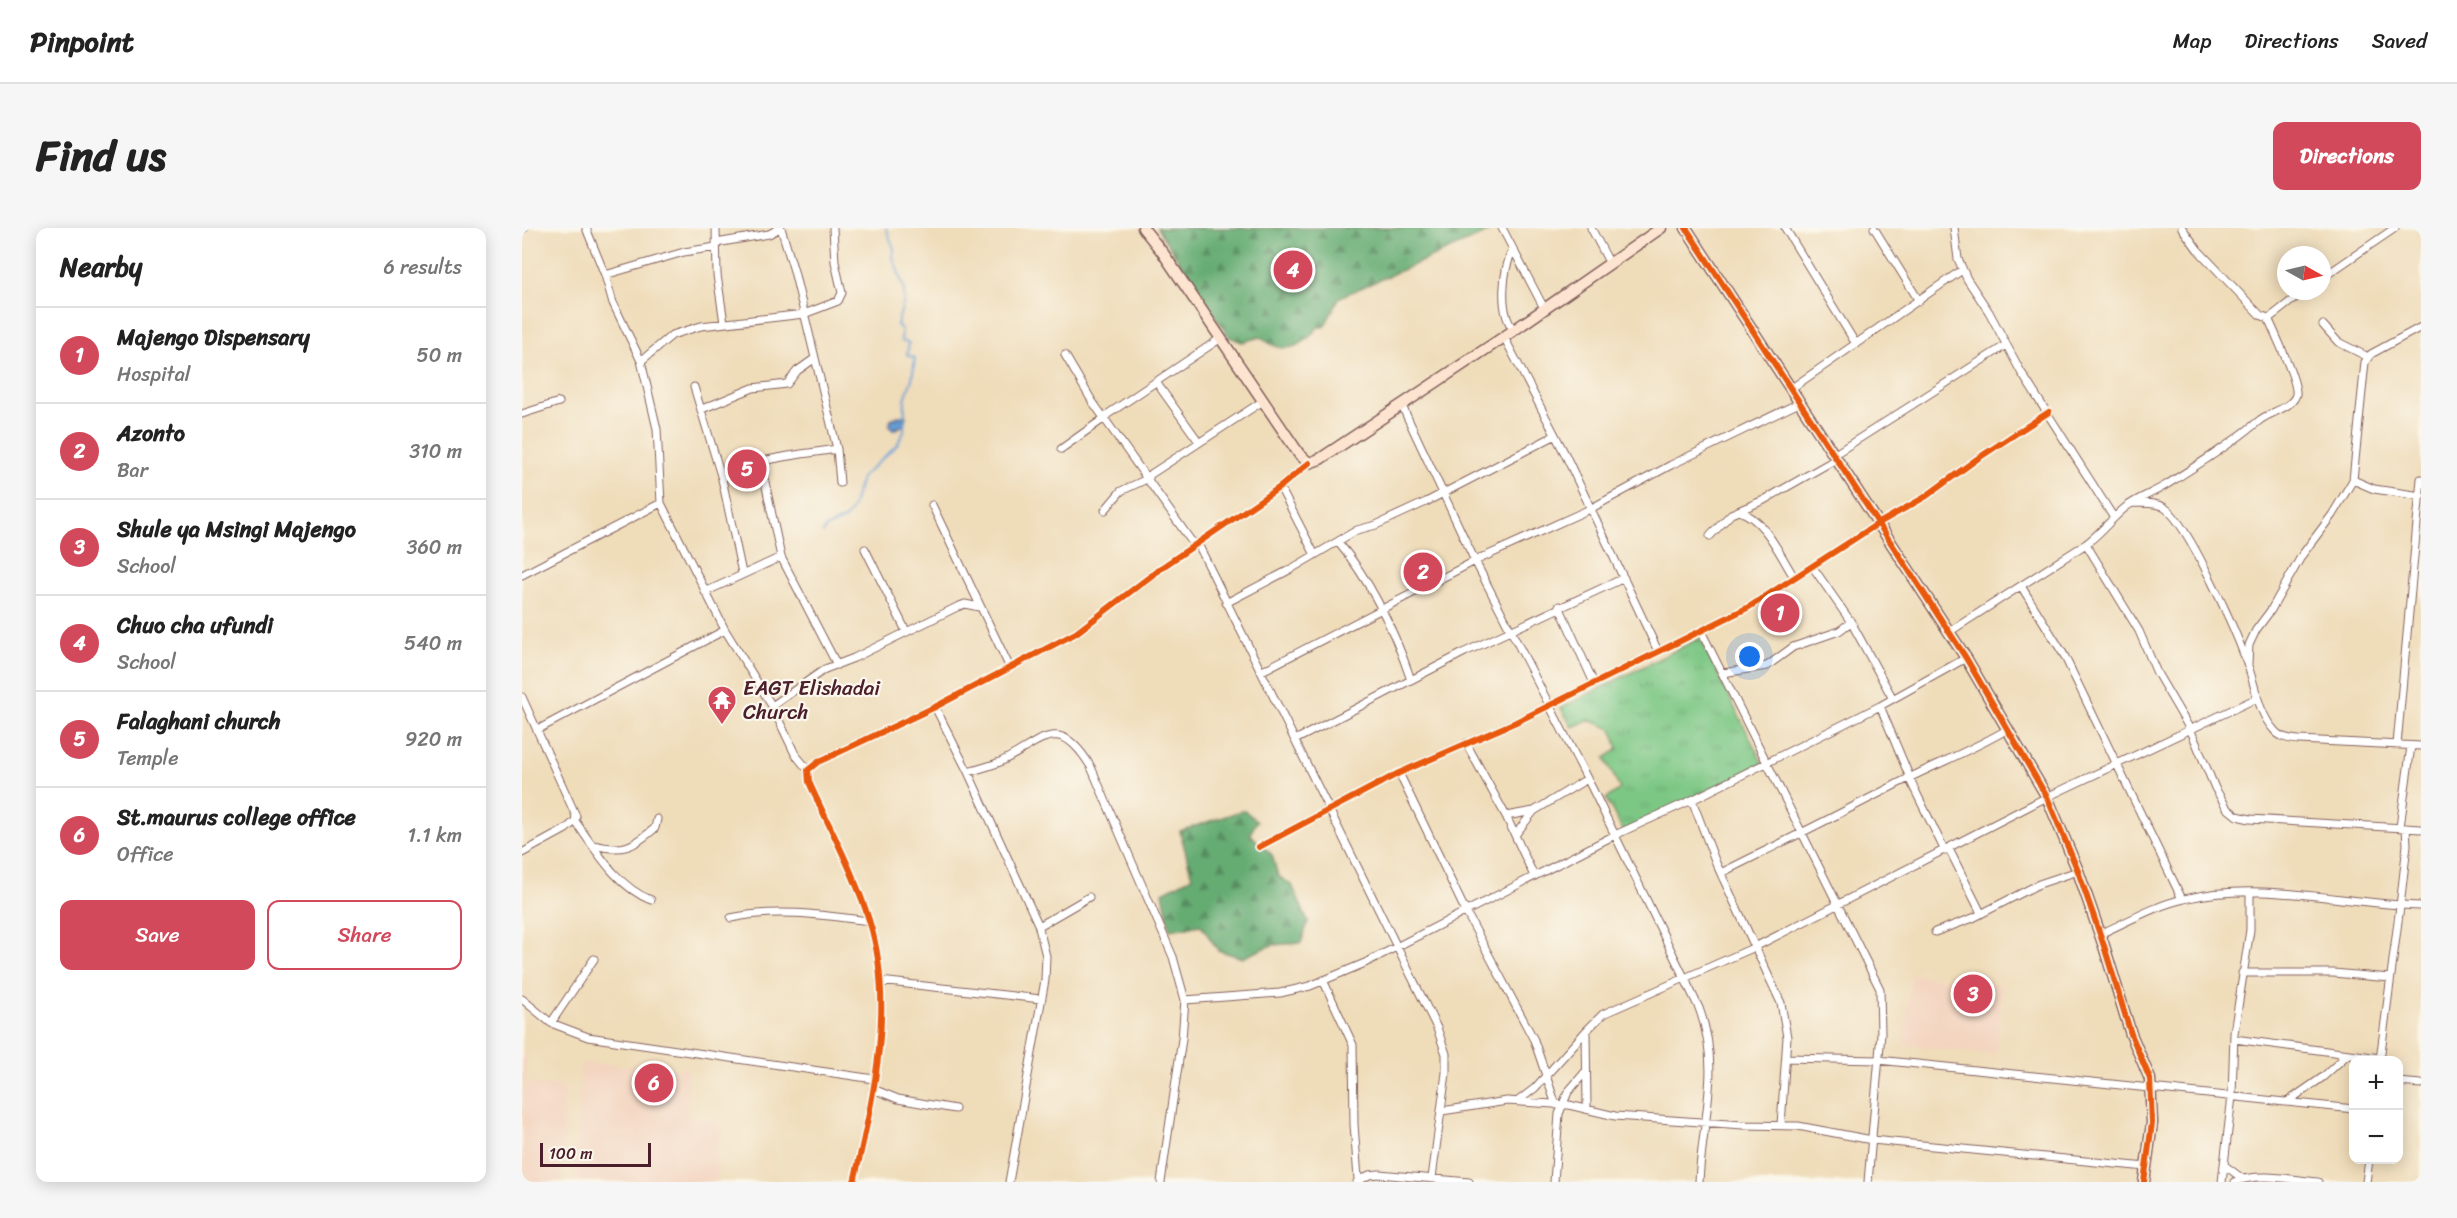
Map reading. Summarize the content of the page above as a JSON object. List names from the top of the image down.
{
  "places": {
    "temple": ["EAGT Elishadai Church"]
  },
  "scale_bar": "100 m",
  "north": "right",
  "page": {
    "header": "Pinpoint",
    "nav": ["Map", "Directions", "Saved"],
    "title": "Find us",
    "buttons": [
      "Directions",
      ["Save", "Share"]
    ],
    "heading": ["Nearby", "6 results"],
    "pins": [
      "4",
      "5",
      "2",
      "1",
      "3",
      "6"
    ],
    "list": [
      {
        "mark": "1",
        "name": "Majengo Dispensary",
        "note": "Hospital",
        "value": "50 m"
      },
      {
        "mark": "2",
        "name": "Azonto",
        "note": "Bar",
        "value": "310 m"
      },
      {
        "mark": "3",
        "name": "Shule ya Msingi Majengo",
        "note": "School",
        "value": "360 m"
      },
      {
        "mark": "4",
        "name": "Chuo cha ufundi",
        "note": "School",
        "value": "540 m"
      },
      {
        "mark": "5",
        "name": "Falaghani church",
        "note": "Temple",
        "value": "920 m"
      },
      {
        "mark": "6",
        "name": "St.maurus college office",
        "note": "Office",
        "value": "1.1 km"
      }
    ],
    "map_buttons": ["+", "−"],
    "scale": "100 m"
  }
}
